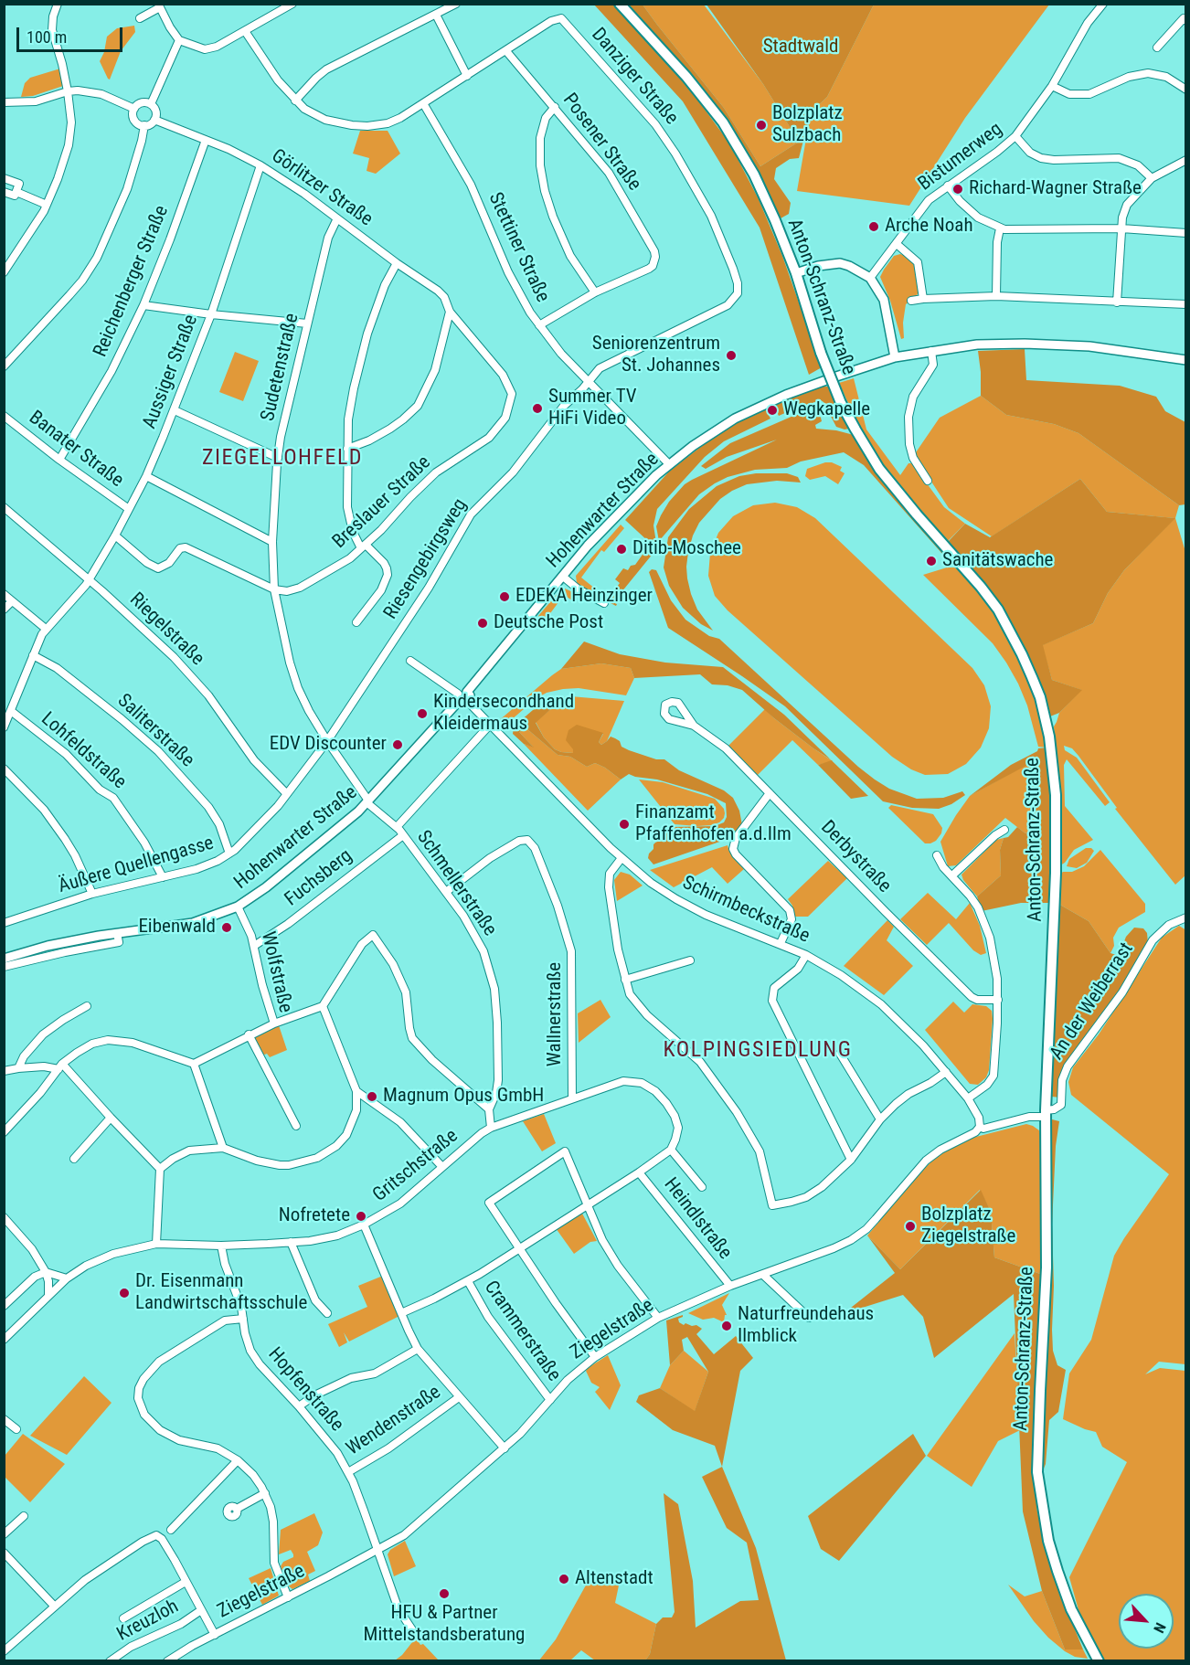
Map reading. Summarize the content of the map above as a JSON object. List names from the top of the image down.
{
  "streets": {
    "main road": ["Anton-Schranz-Straße"],
    "street": [
      "Danziger Straße",
      "Posener Straße",
      "Bistumerweg",
      "Görlitzer Straße",
      "Stettiner Straße",
      "Reichenberger Straße",
      "Sudetenstraße",
      "Aussiger Straße",
      "Banater Straße",
      "Breslauer Straße",
      "Hohenwarter Straße",
      "Riesengebirgsweg",
      "Riegelstraße",
      "Saliterstraße",
      "Lohfeldstraße",
      "Derbystraße",
      "Äußere Quellengasse",
      "Fuchsberg",
      "Schmellerstraße",
      "Schirmbeckstraße",
      "Wolfstraße",
      "An der Weiberrast",
      "Wallnerstraße",
      "Gritschstraße",
      "Heindlstraße",
      "Ziegelstraße",
      "Crammerstraße",
      "Hopfenstraße",
      "Wendenstraße",
      "Kreuzloh"
    ]
  },
  "crossings": [
    ["Danziger Straße", "Posener Straße"],
    ["Danziger Straße", "Stettiner Straße"],
    ["Danziger Straße", "Riesengebirgsweg"],
    ["Posener Straße", "Stettiner Straße"],
    ["Görlitzer Straße", "Reichenberger Straße"],
    ["Görlitzer Straße", "Sudetenstraße"],
    ["Görlitzer Straße", "Aussiger Straße"],
    ["Görlitzer Straße", "Breslauer Straße"],
    ["Stettiner Straße", "Hohenwarter Straße"],
    ["Stettiner Straße", "Riesengebirgsweg"],
    ["Reichenberger Straße", "Banater Straße"],
    ["Anton-Schranz-Straße", "An der Weiberrast"],
    ["Anton-Schranz-Straße", "Ziegelstraße"],
    ["Sudetenstraße", "Breslauer Straße"],
    ["Sudetenstraße", "Hohenwarter Straße"],
    ["Sudetenstraße", "Riesengebirgsweg"],
    ["Sudetenstraße", "Äußere Quellengasse"],
    ["Sudetenstraße", "Schmellerstraße"],
    ["Aussiger Straße", "Banater Straße"],
    ["Aussiger Straße", "Riegelstraße"],
    ["Aussiger Straße", "Saliterstraße"],
    ["Aussiger Straße", "Lohfeldstraße"],
    ["Hohenwarter Straße", "Schmellerstraße"],
    ["Hohenwarter Straße", "Schirmbeckstraße"],
    ["Hohenwarter Straße", "Wolfstraße"],
    ["Riesengebirgsweg", "Äußere Quellengasse"],
    ["Riegelstraße", "Äußere Quellengasse"],
    ["Saliterstraße", "Äußere Quellengasse"],
    ["Lohfeldstraße", "Äußere Quellengasse"],
    ["Fuchsberg", "Schmellerstraße"],
    ["Fuchsberg", "Wolfstraße"],
    ["Schmellerstraße", "Wallnerstraße"],
    ["Schmellerstraße", "Gritschstraße"],
    ["Schirmbeckstraße", "Ziegelstraße"],
    ["An der Weiberrast", "Ziegelstraße"],
    ["Wallnerstraße", "Gritschstraße"],
    ["Gritschstraße", "Hopfenstraße"],
    ["Heindlstraße", "Ziegelstraße"],
    ["Ziegelstraße", "Crammerstraße"],
    ["Ziegelstraße", "Hopfenstraße"],
    ["Hopfenstraße", "Wendenstraße"]
  ],
  "districts": ["ZIEGELLOHFELD", "KOLPINGSIEDLUNG"],
  "parks": ["Stadtwald"],
  "places": [
    "Bolzplatz Sulzbach",
    "Richard-Wagner Straße",
    "Arche Noah",
    "Seniorenzentrum St. Johannes",
    "Summer TV HiFi Video",
    "Wegkapelle",
    "Ditib-Moschee",
    "Sanitätswache",
    "EDEKA Heinzinger",
    "Deutsche Post",
    "Kindersecondhand Kleidermaus",
    "EDV Discounter",
    "Finanzamt Pfaffenhofen a.d.Ilm",
    "Eibenwald",
    "Magnum Opus GmbH",
    "Nofretete",
    "Bolzplatz Ziegelstraße",
    "Dr. Eisenmann Landwirtschaftsschule",
    "Naturfreundehaus Ilmblick",
    "Altenstadt",
    "HFU & Partner Mittelstandsberatung"
  ],
  "scale_bar": "100 m",
  "north": "bottom right"
}
